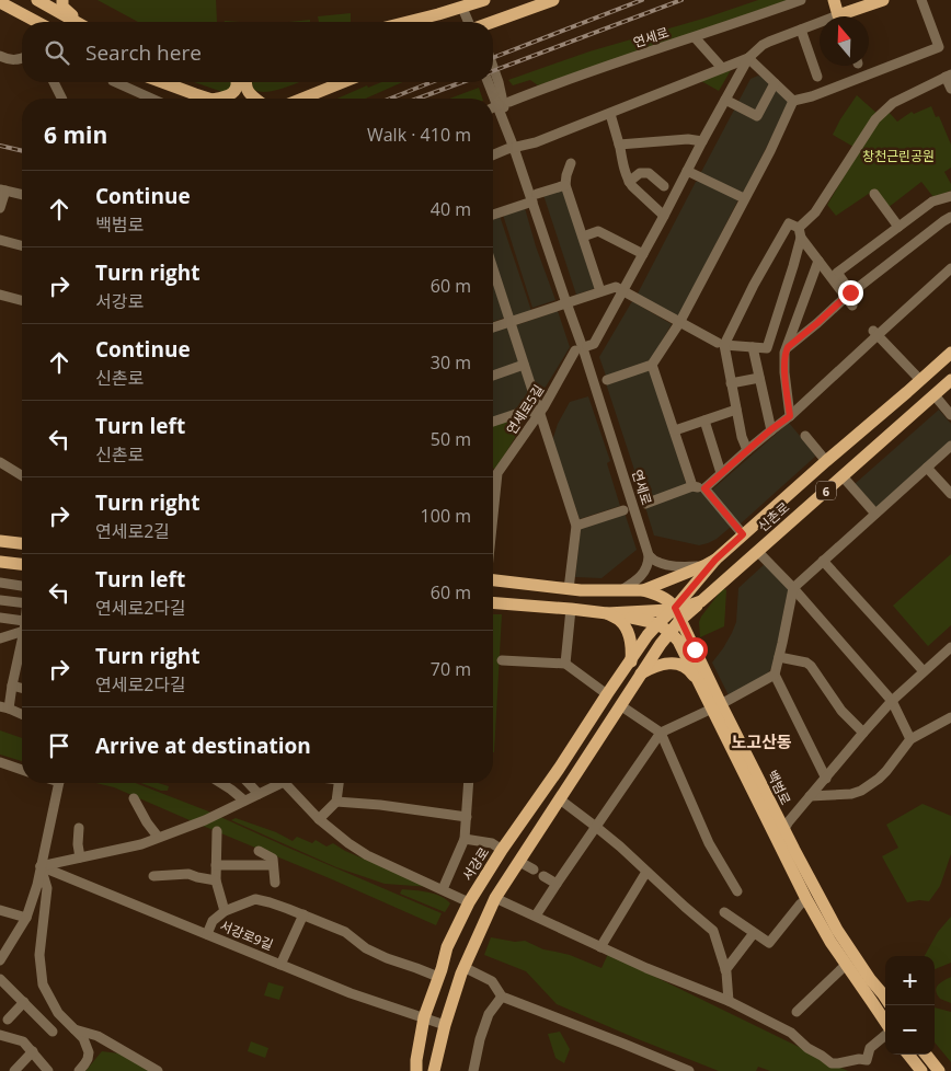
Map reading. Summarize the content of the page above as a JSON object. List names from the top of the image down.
{
  "streets": {
    "main road": [
      "6",
      "신촌로",
      "백범로",
      "서강로"
    ],
    "street": ["연세로", "연세로5길", "서강로9길"]
  },
  "crossings": [
    ["신촌로", "서강로"],
    ["백범로", "서강로"],
    ["서강로", "서강로9길"]
  ],
  "districts": ["노고산동"],
  "parks": ["창천근린공원"],
  "north": "top",
  "page": {
    "search": "Search here",
    "heading": ["6 min", "Walk · 410 m"],
    "list": [
      ["Continue", "백범로", "40 m"],
      ["Turn right", "서강로", "60 m"],
      ["Continue", "신촌로", "30 m"],
      ["Turn left", "신촌로", "50 m"],
      ["Turn right", "연세로2길", "100 m"],
      ["Turn left", "연세로2다길", "60 m"],
      ["Turn right", "연세로2다길", "70 m"],
      "Arrive at destination"
    ],
    "map_buttons": ["+", "−"]
  }
}
